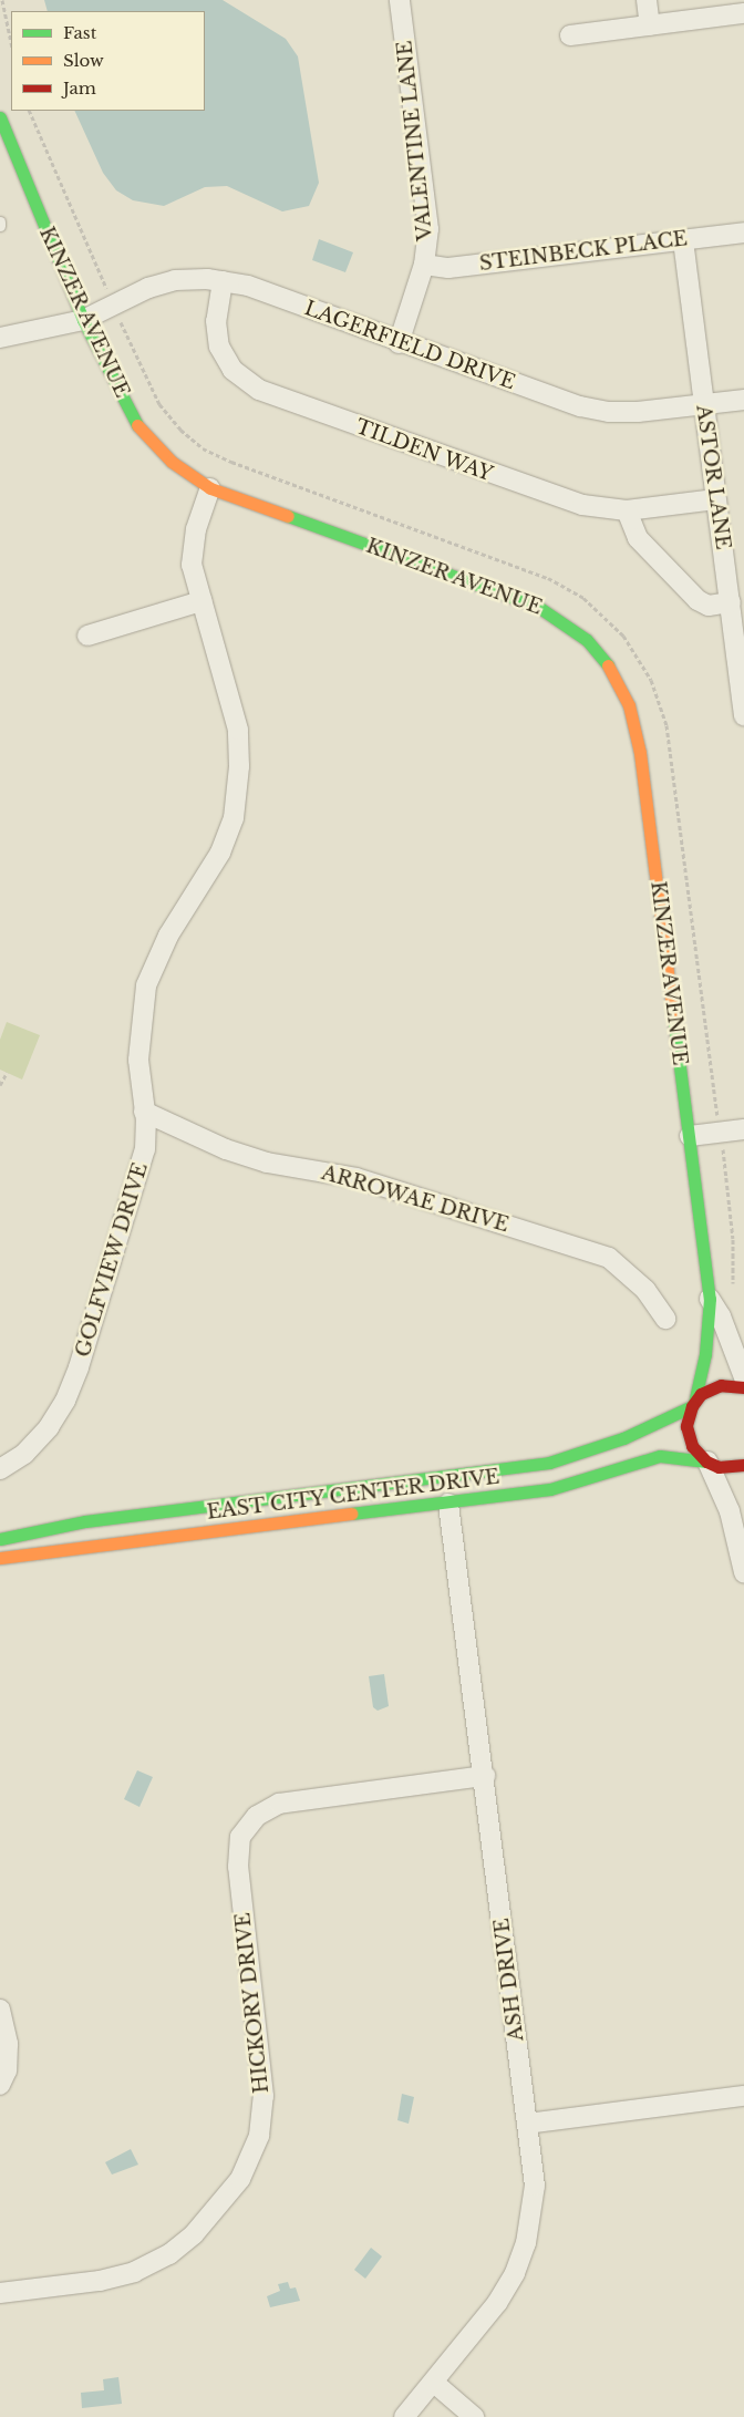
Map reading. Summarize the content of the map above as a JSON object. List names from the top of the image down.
{
  "streets": {
    "street": [
      "VALENTINE LANE",
      "STEINBECK PLACE",
      "KINZER AVENUE",
      "LAGERFIELD DRIVE",
      "TILDEN WAY",
      "ASTOR LANE",
      "ARROWAE DRIVE",
      "GOLFVIEW DRIVE",
      "EAST CITY CENTER DRIVE",
      "ASH DRIVE",
      "HICKORY DRIVE"
    ]
  },
  "crossings": [
    ["VALENTINE LANE", "STEINBECK PLACE"],
    ["VALENTINE LANE", "LAGERFIELD DRIVE"],
    ["STEINBECK PLACE", "ASTOR LANE"],
    ["KINZER AVENUE", "LAGERFIELD DRIVE"],
    ["KINZER AVENUE", "GOLFVIEW DRIVE"],
    ["KINZER AVENUE", "EAST CITY CENTER DRIVE"],
    ["LAGERFIELD DRIVE", "TILDEN WAY"],
    ["LAGERFIELD DRIVE", "ASTOR LANE"],
    ["TILDEN WAY", "ASTOR LANE"],
    ["ARROWAE DRIVE", "GOLFVIEW DRIVE"],
    ["EAST CITY CENTER DRIVE", "ASH DRIVE"],
    ["ASH DRIVE", "HICKORY DRIVE"]
  ],
  "legend": ["Fast", "Slow", "Jam"]
}
